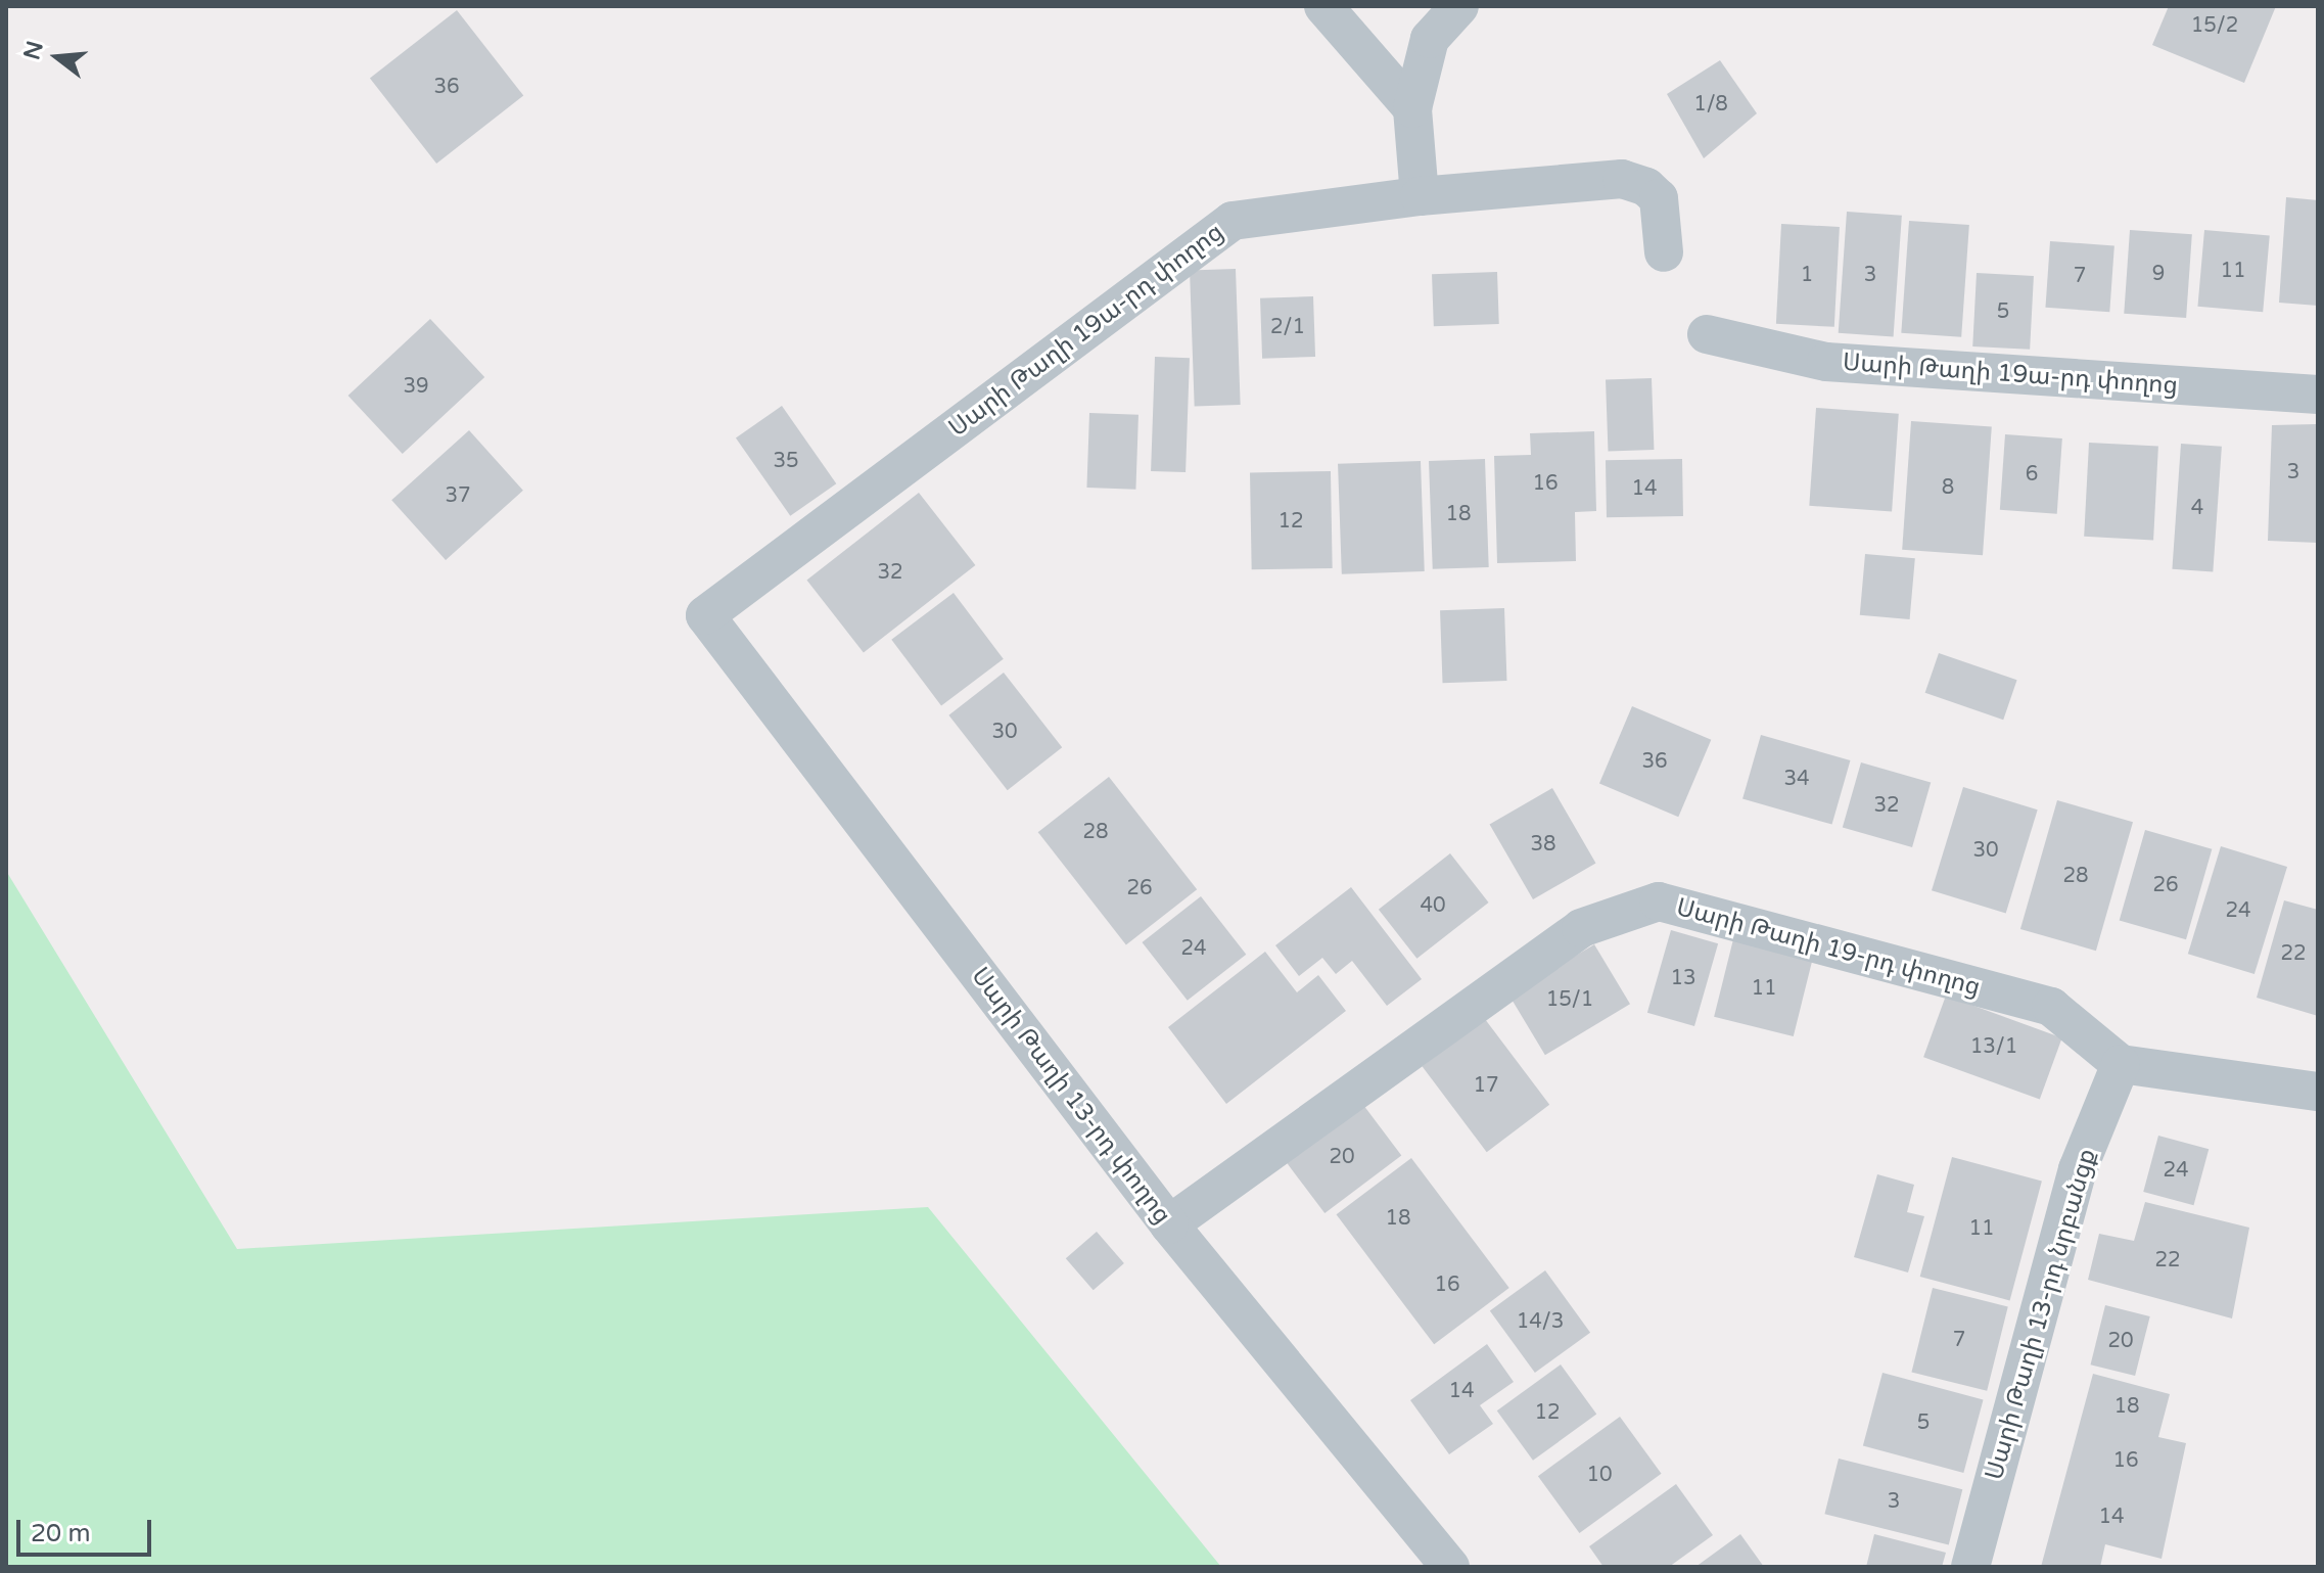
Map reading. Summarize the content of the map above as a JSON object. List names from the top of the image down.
{
  "streets": {
    "street": [
      "Սարի Թաղի 19ա-րդ փողոց",
      "Սարի Թաղի 19-րդ փողոց",
      "Սարի Թաղի 13-րդ փողոց",
      "Սարի Թաղի 13-րդ նրբանցք"
    ]
  },
  "crossings": [
    ["Սարի Թաղի 19ա-րդ փողոց", "Սարի Թաղի 13-րդ փողոց"],
    ["Սարի Թաղի 19-րդ փողոց", "Սարի Թաղի 13-րդ փողոց"],
    ["Սարի Թաղի 19-րդ փողոց", "Սարի Թաղի 13-րդ նրբանցք"]
  ],
  "house_numbers": [
    "15/2",
    "36",
    "1/8",
    "11",
    "9",
    "1",
    "3",
    "7",
    "5",
    "2/1",
    "39",
    "35",
    "3",
    "6",
    "16",
    "8",
    "14",
    "37",
    "4",
    "18",
    "12",
    "32",
    "30",
    "36",
    "34",
    "32",
    "28",
    "38",
    "30",
    "28",
    "26",
    "26",
    "40",
    "24",
    "24",
    "22",
    "13",
    "11",
    "15/1",
    "13/1",
    "17",
    "20",
    "24",
    "18",
    "11",
    "22",
    "16",
    "14/3",
    "7",
    "20",
    "14",
    "18",
    "12",
    "5",
    "16",
    "10",
    "3",
    "14"
  ],
  "scale_bar": "20 m",
  "north": "left"
}
